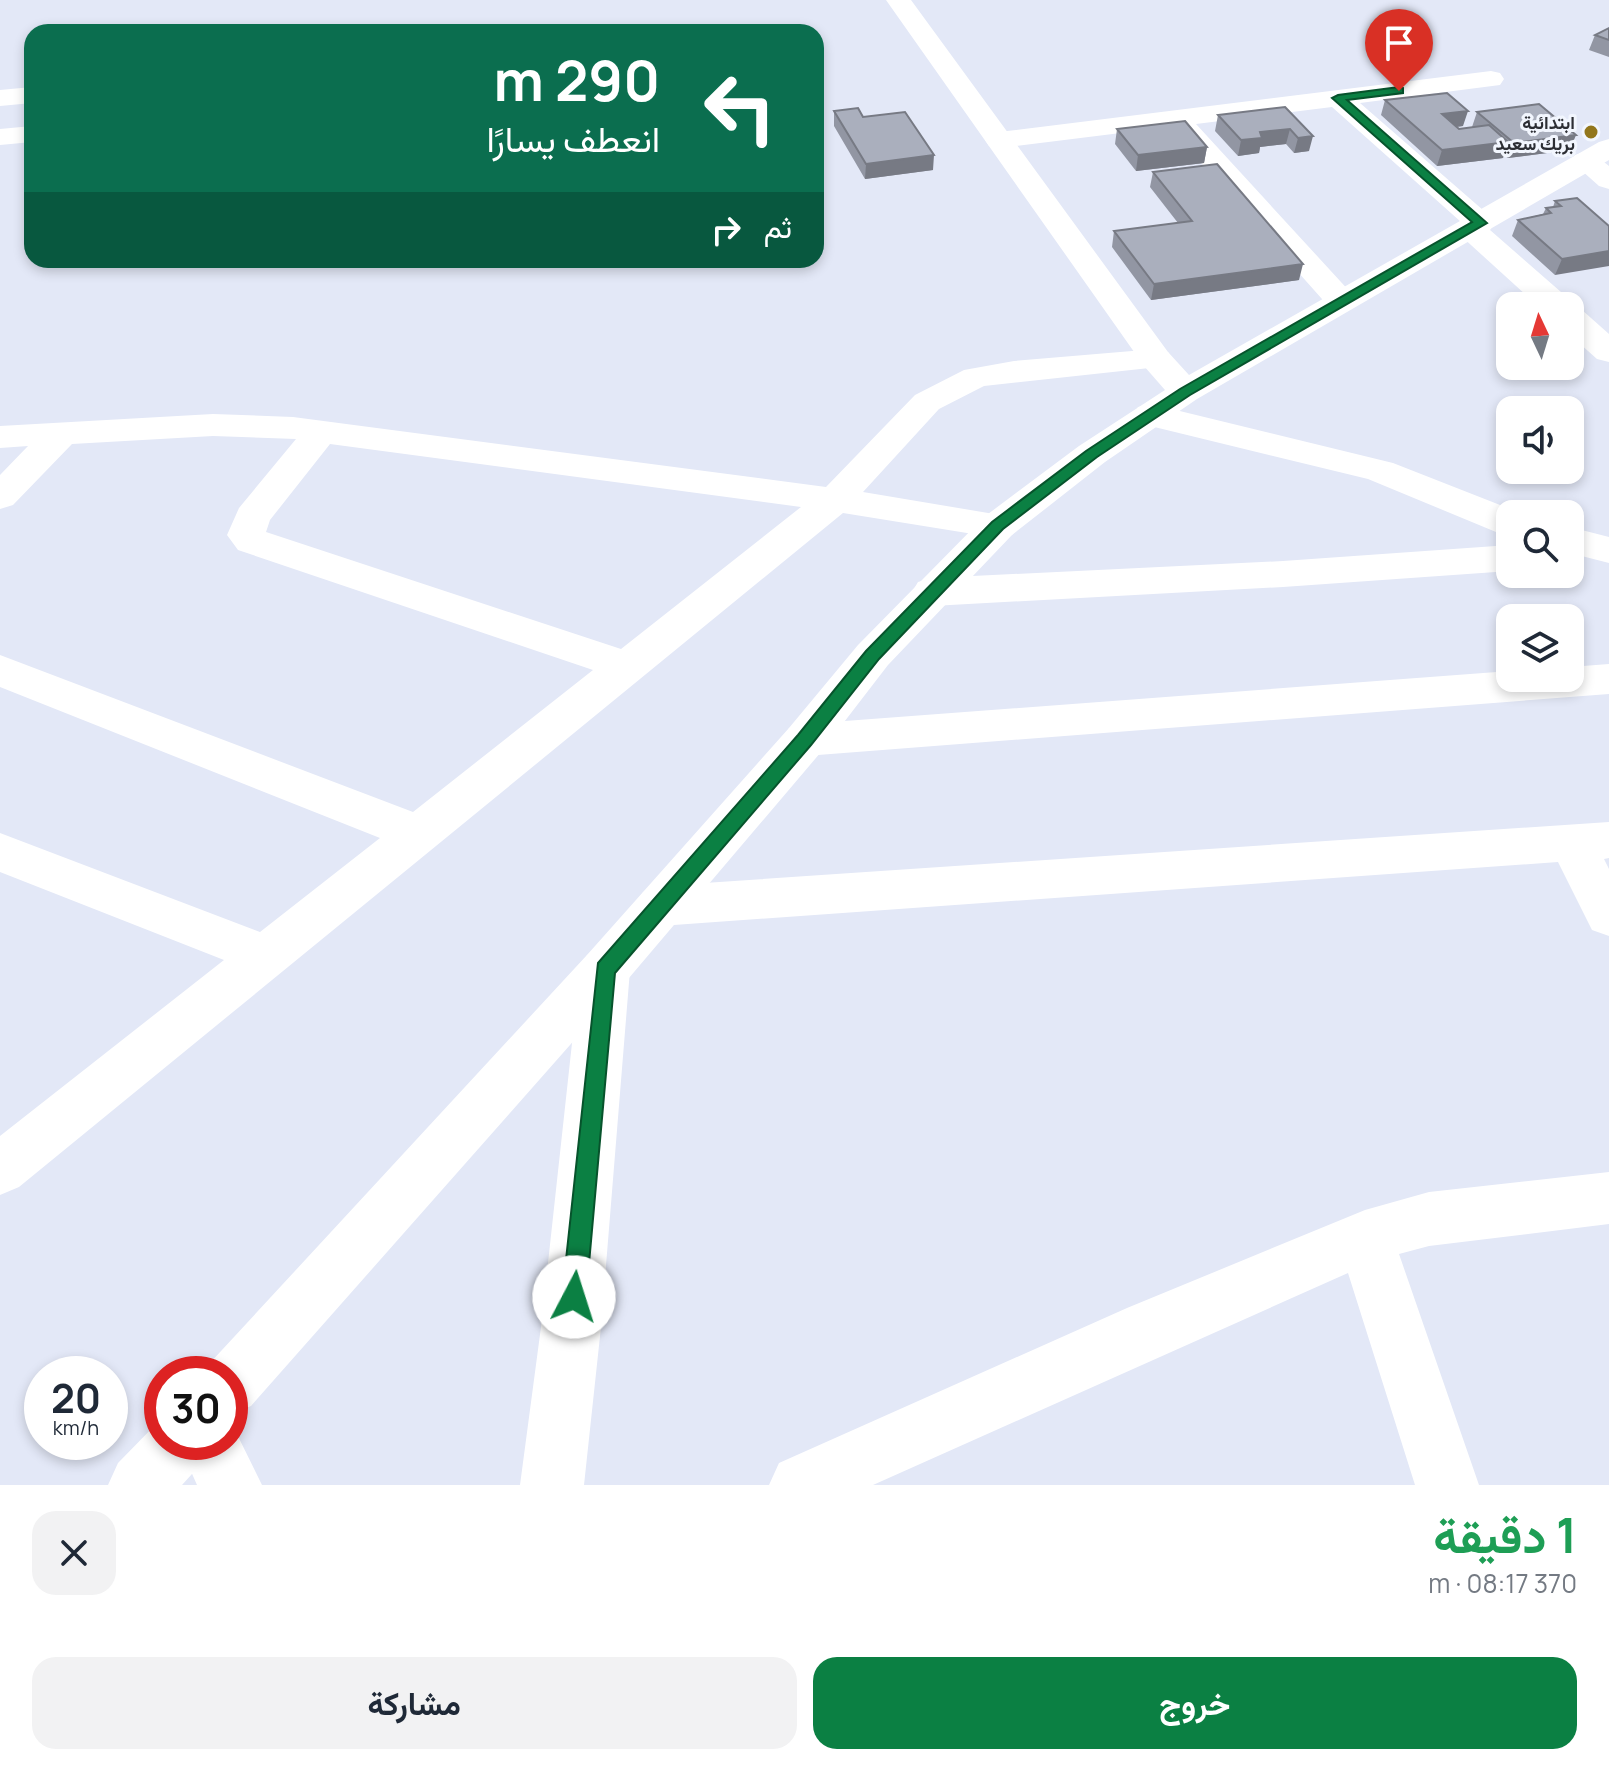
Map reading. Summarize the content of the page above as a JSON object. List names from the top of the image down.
{
  "places": ["ابتدائية بريك سعيد"],
  "north": "top",
  "page": {
    "turn": ["290 m", "انعطف يسارًا"],
    "then": "ثم",
    "speed": "20 km/h",
    "limit": "30",
    "heading": ["1 دقيقة", "370 m · 08:17"],
    "buttons": ["خروج", "مشاركة"]
  }
}
